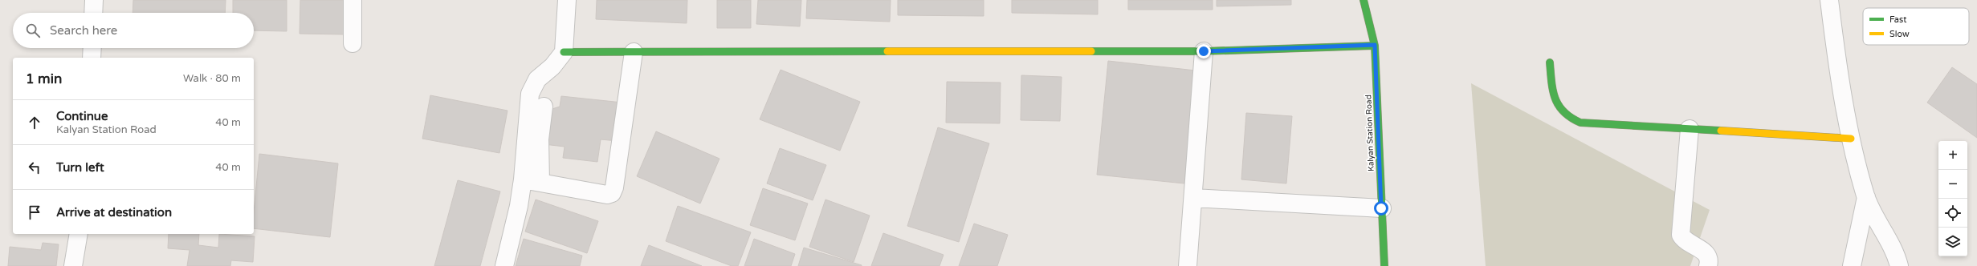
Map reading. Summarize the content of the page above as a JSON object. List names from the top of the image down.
{
  "streets": {
    "street": ["Kalyan Station Road"]
  },
  "legend": ["Fast", "Slow"],
  "page": {
    "search": "Search here",
    "heading": ["1 min", "Walk · 80 m"],
    "list": [
      ["Continue", "Kalyan Station Road", "40 m"],
      ["Turn left", "40 m"],
      "Arrive at destination"
    ],
    "map_buttons": ["+", "−"]
  }
}
